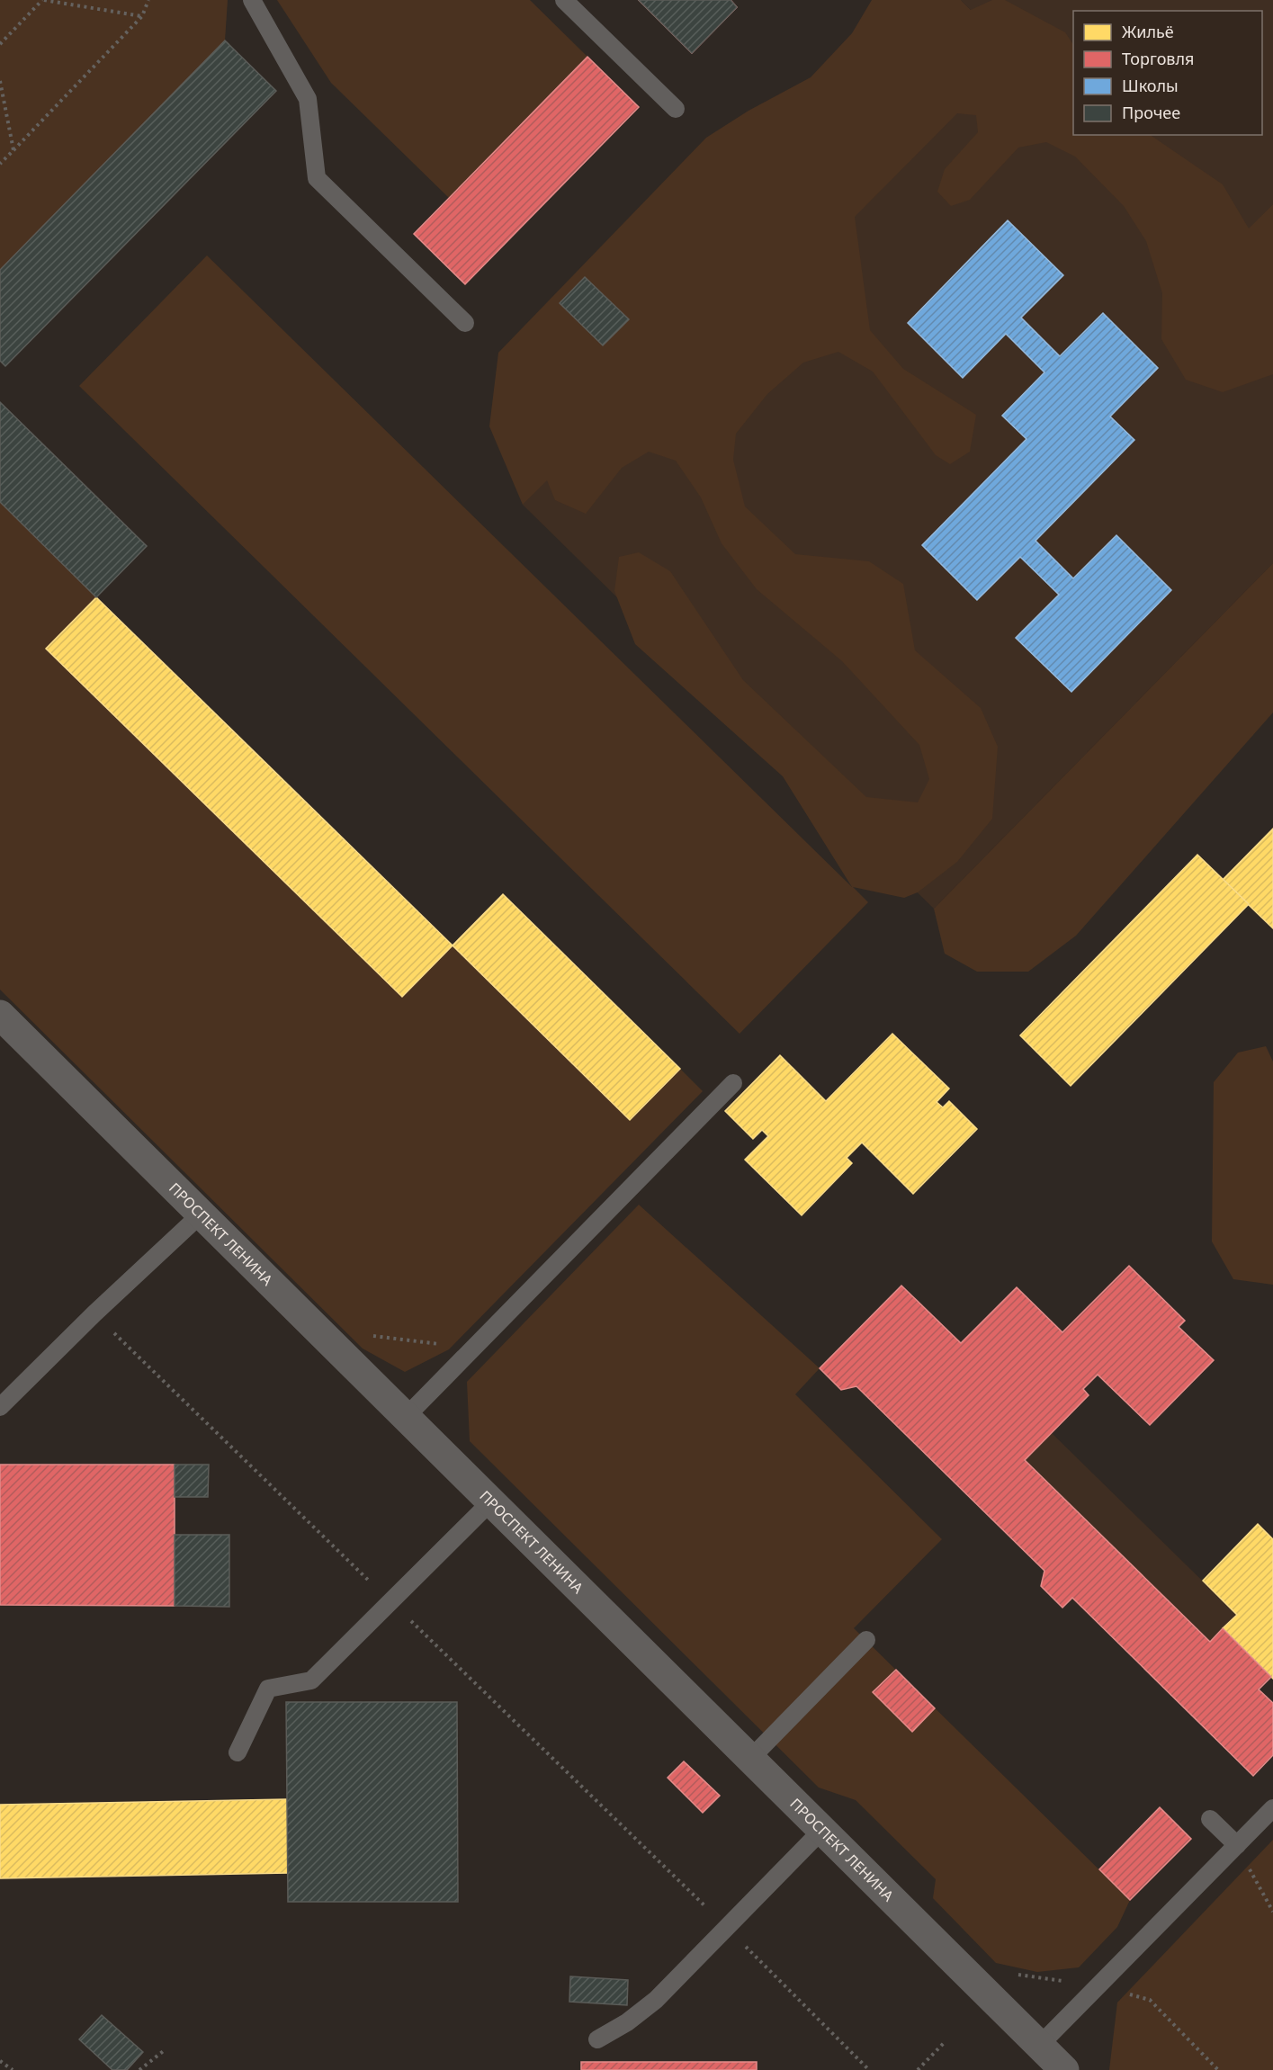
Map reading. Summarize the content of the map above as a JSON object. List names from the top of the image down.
{
  "streets": {
    "street": ["ПРОСПЕКТ ЛЕНИНА"]
  },
  "legend": [
    "Жильё",
    "Торговля",
    "Школы",
    "Прочее"
  ]
}
